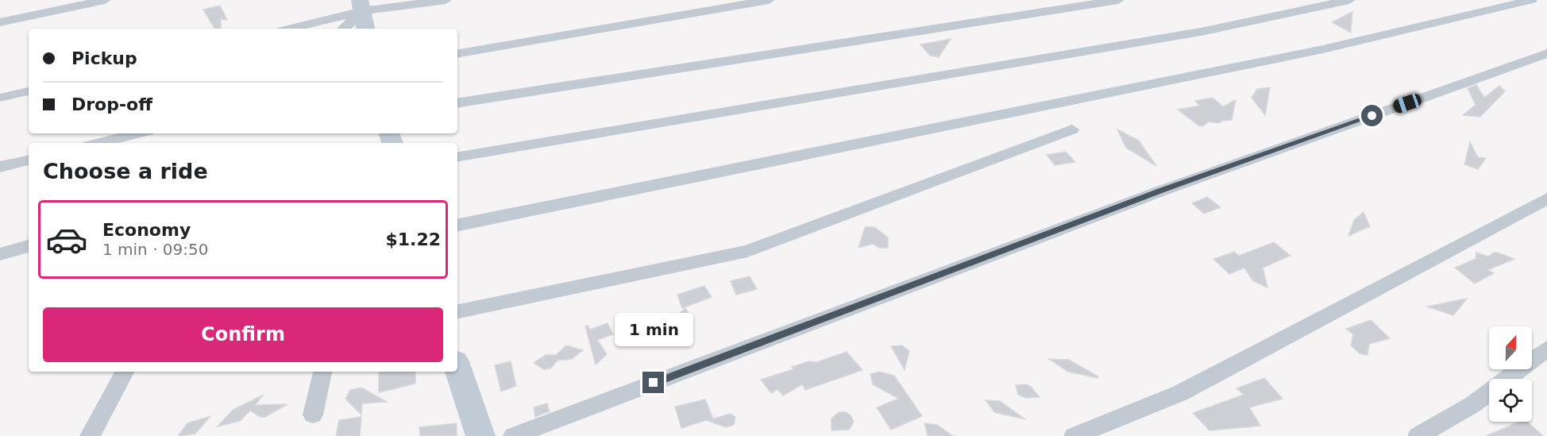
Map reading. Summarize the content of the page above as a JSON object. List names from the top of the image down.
{
  "north": "top",
  "page": {
    "banner": ["Pickup", "Drop-off"],
    "heading": "Choose a ride",
    "list": [
      {
        "name": "Economy",
        "note": "1 min · 09:50",
        "value": "$1.22"
      }
    ],
    "buttons": "Confirm",
    "bubble": "1 min"
  }
}
